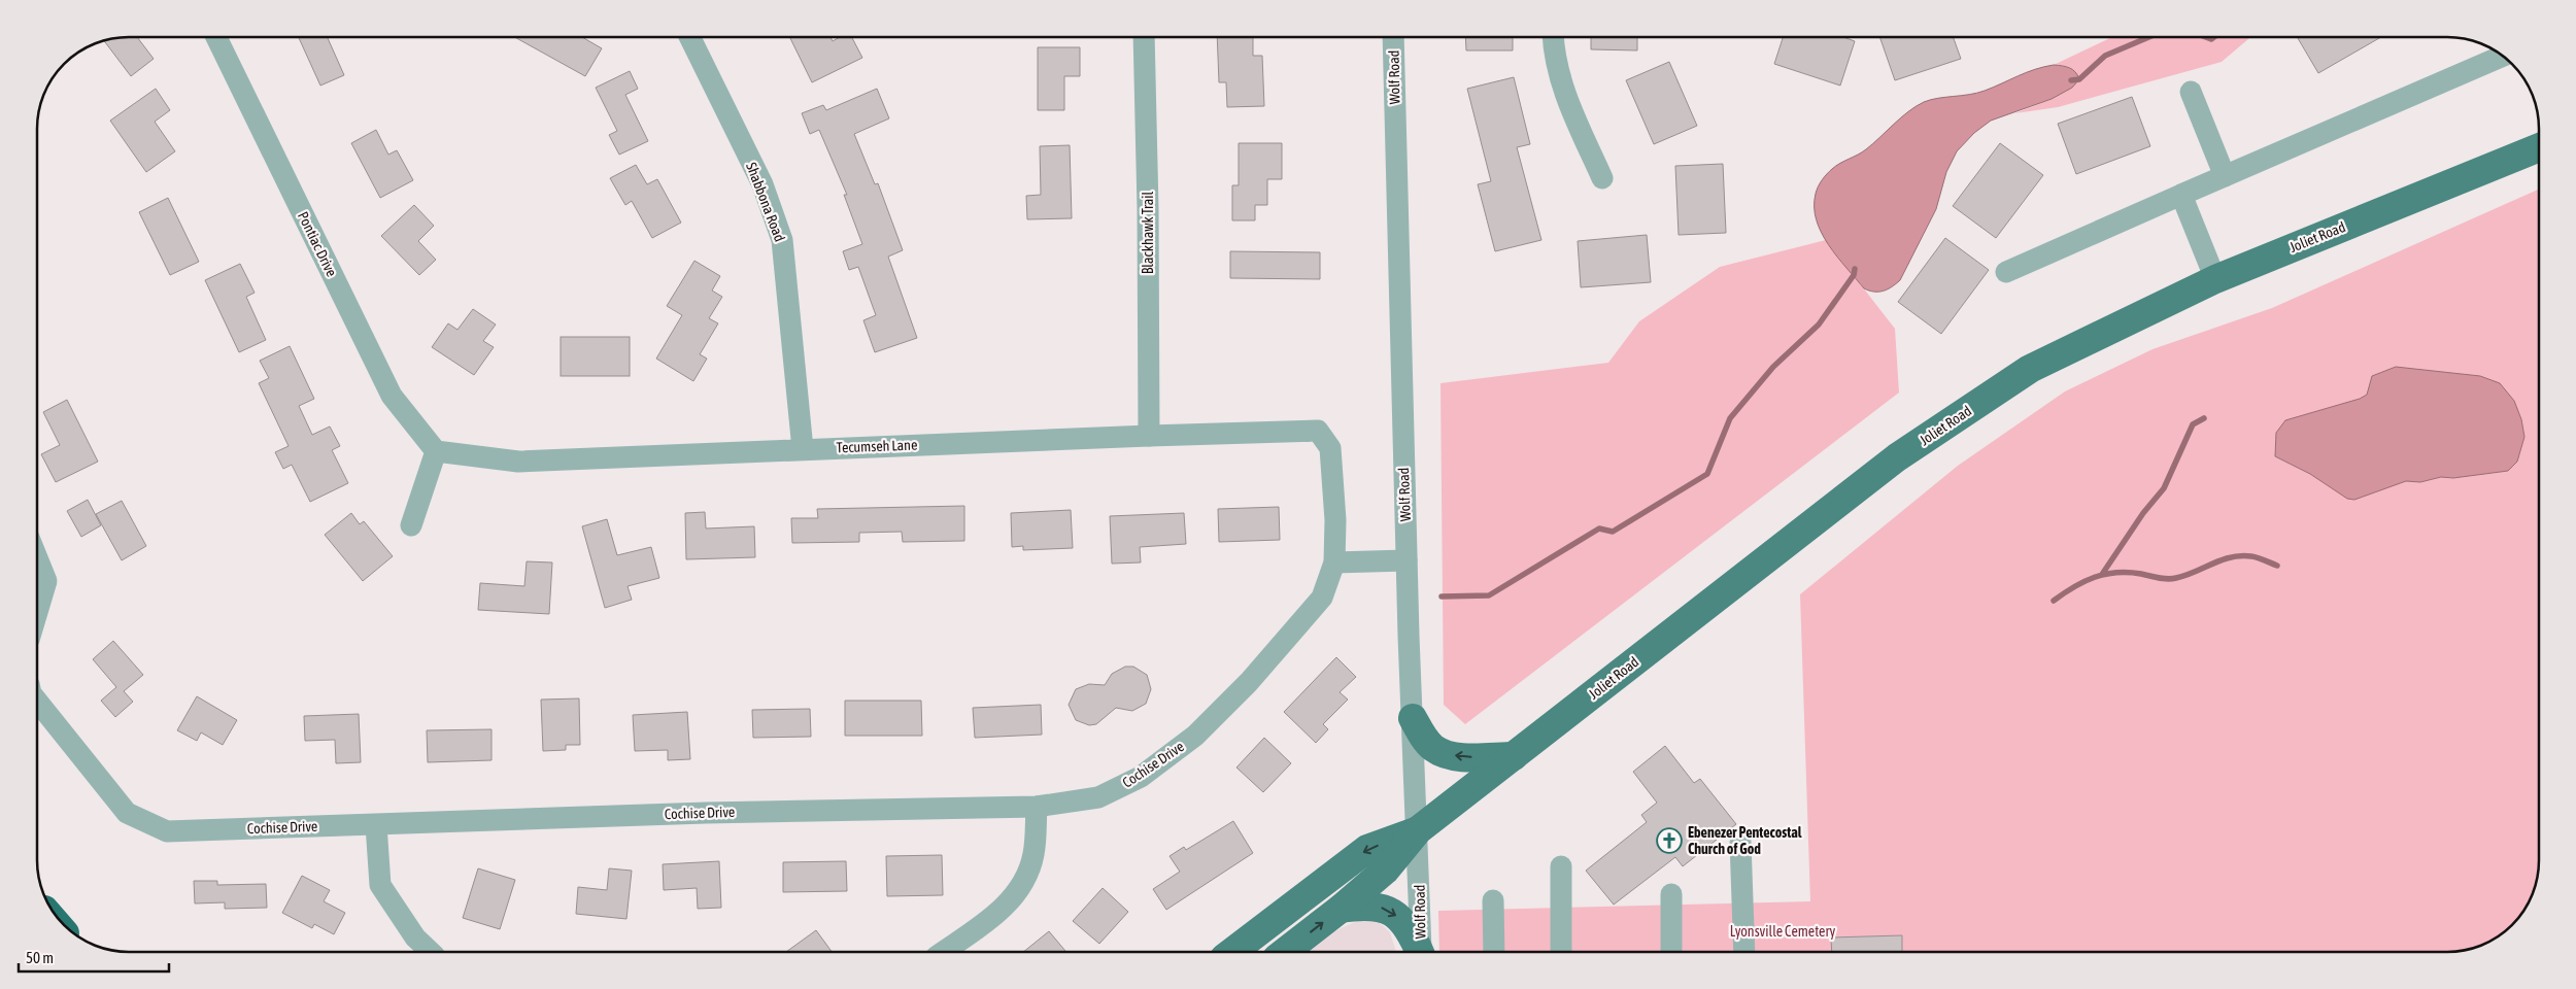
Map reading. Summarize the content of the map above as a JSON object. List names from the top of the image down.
{
  "streets": {
    "main road": ["Joliet Road"],
    "street": [
      "Wolf Road",
      "Shabbona Road",
      "Blackhawk Trail",
      "Pontiac Drive",
      "Tecumseh Lane",
      "Cochise Drive"
    ]
  },
  "crossings": [
    ["Wolf Road", "Joliet Road"],
    ["Shabbona Road", "Tecumseh Lane"],
    ["Blackhawk Trail", "Tecumseh Lane"],
    ["Pontiac Drive", "Tecumseh Lane"],
    ["Tecumseh Lane", "Cochise Drive"]
  ],
  "parks": ["Lyonsville Cemetery"],
  "places": {
    "church": ["Ebenezer Pentecostal Church of God"]
  },
  "scale_bar": "50 m"
}
